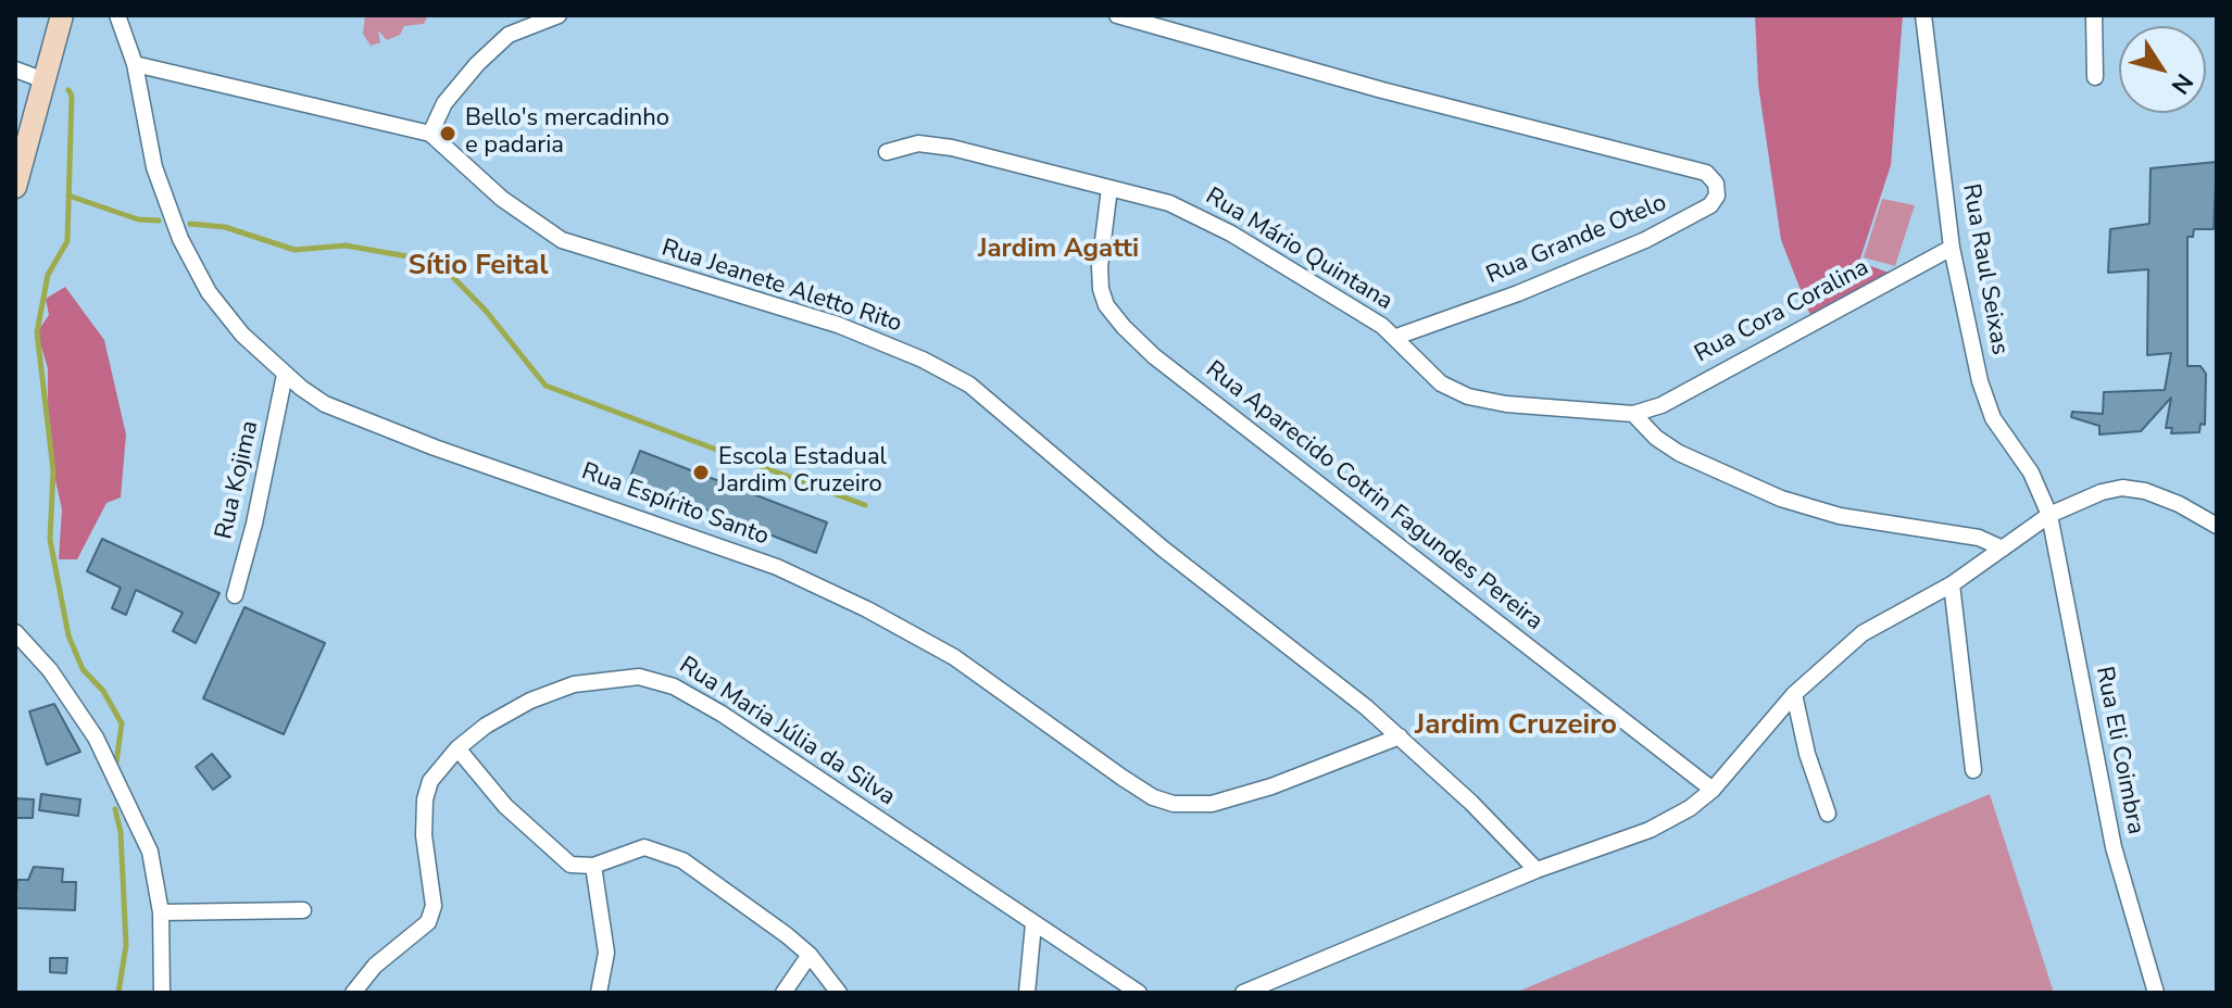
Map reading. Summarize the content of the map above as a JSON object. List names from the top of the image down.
{
  "streets": {
    "street": [
      "Rua Grande Otelo",
      "Rua Mário Quintana",
      "Rua Raul Seixas",
      "Rua Jeanete Aletto Rito",
      "Rua Cora Coralina",
      "Rua Kojima",
      "Rua Aparecido Cotrin Fagundes Pereira",
      "Rua Espírito Santo",
      "Rua Maria Júlia da Silva",
      "Rua Eli Coimbra"
    ]
  },
  "crossings": [
    ["Rua Grande Otelo", "Rua Mário Quintana"],
    ["Rua Mário Quintana", "Rua Cora Coralina"],
    ["Rua Mário Quintana", "Rua Aparecido Cotrin Fagundes Pereira"],
    ["Rua Raul Seixas", "Rua Cora Coralina"],
    ["Rua Raul Seixas", "Rua Eli Coimbra"],
    ["Rua Jeanete Aletto Rito", "Rua Espírito Santo"],
    ["Rua Kojima", "Rua Espírito Santo"]
  ],
  "districts": ["Jardim Agatti", "Sítio Feital", "Jardim Cruzeiro"],
  "places": ["Bello's mercadinho e padaria", "Escola Estadual Jardim Cruzeiro"],
  "north": "bottom right"
}
